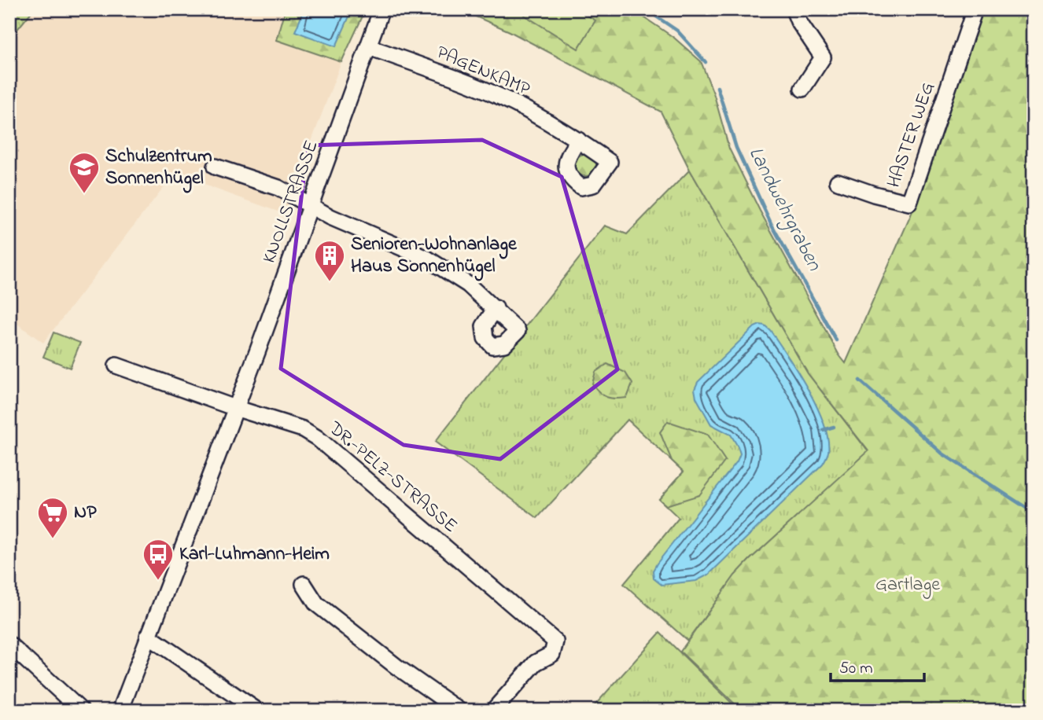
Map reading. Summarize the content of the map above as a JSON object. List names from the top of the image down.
{
  "streets": {
    "street": [
      "PAGENKAMP",
      "HASTER WEG",
      "KNOLLSTRASSE",
      "DR.-PELZ-STRASSE"
    ]
  },
  "crossings": [
    ["PAGENKAMP", "KNOLLSTRASSE"],
    ["KNOLLSTRASSE", "DR.-PELZ-STRASSE"]
  ],
  "water": ["Landwehrgraben"],
  "parks": ["Gartlage"],
  "places": {
    "school or university": ["Schulzentrum Sonnenhügel"],
    "building": ["Senioren-Wohnanlage Haus Sonnenhügel"],
    "supermarket": ["NP"],
    "bus stop": ["Karl-Luhmann-Heim"]
  },
  "scale_bar": "50 m"
}
